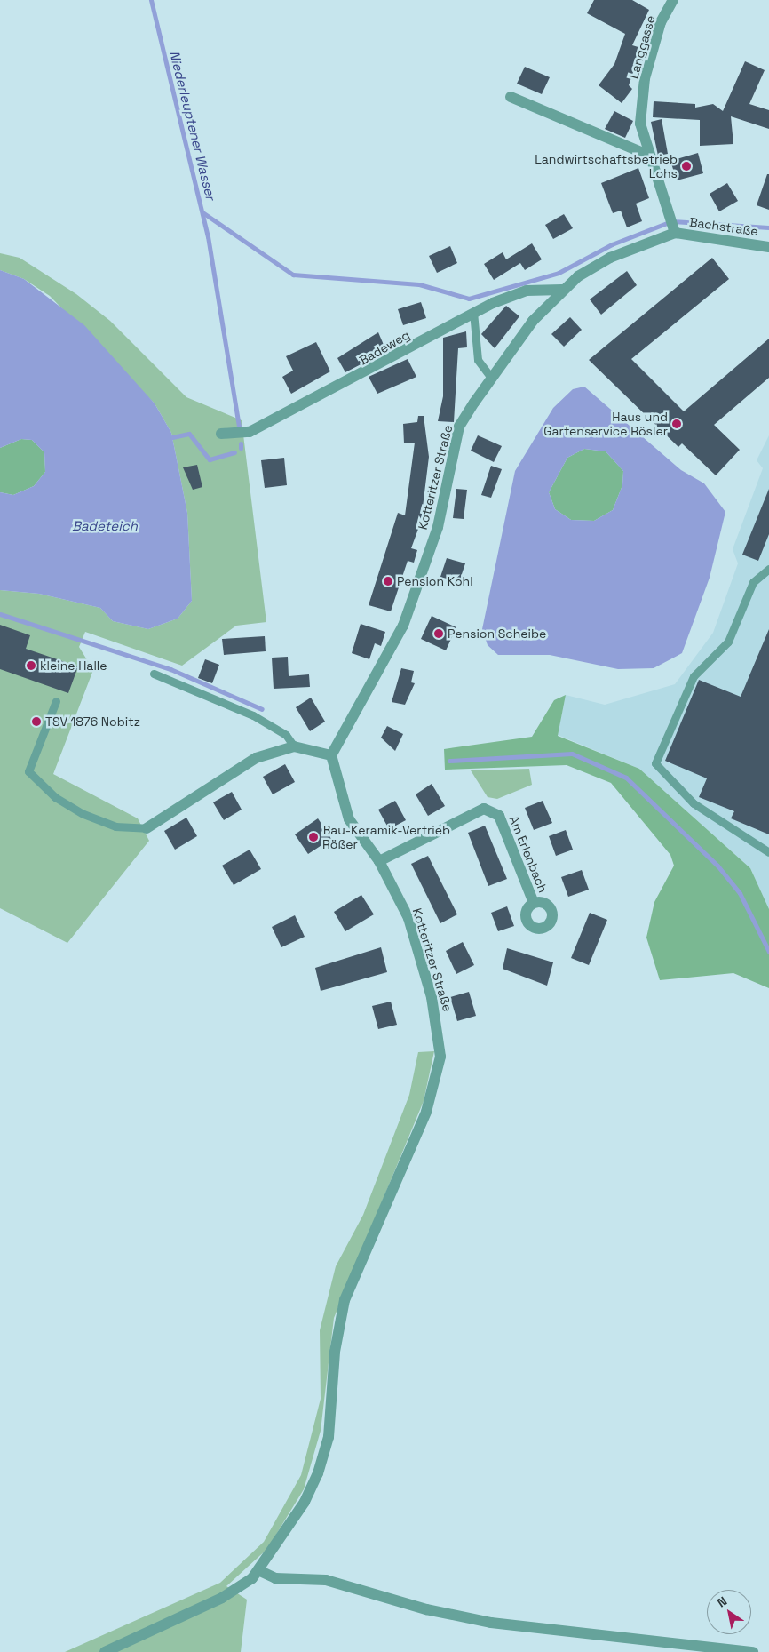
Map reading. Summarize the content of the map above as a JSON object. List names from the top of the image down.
{
  "streets": {
    "street": [
      "Langgasse",
      "Bachstraße",
      "Badeweg",
      "Kotteritzer Straße",
      "Am Erlenbach"
    ]
  },
  "crossings": [
    ["Langgasse", "Bachstraße"],
    ["Langgasse", "Kotteritzer Straße"],
    ["Bachstraße", "Kotteritzer Straße"],
    ["Badeweg", "Kotteritzer Straße"],
    ["Kotteritzer Straße", "Am Erlenbach"]
  ],
  "water": ["Niederleuptener Wasser", "Badeteich"],
  "places": [
    "Landwirtschaftsbetrieb Lohs",
    "Haus und Gartenservice Rösler",
    "Pension Kohl",
    "Pension Scheibe",
    "kleine Halle",
    "TSV 1876 Nobitz",
    "Bau-Keramik-Vertrieb Rößer"
  ],
  "north": "top left"
}
